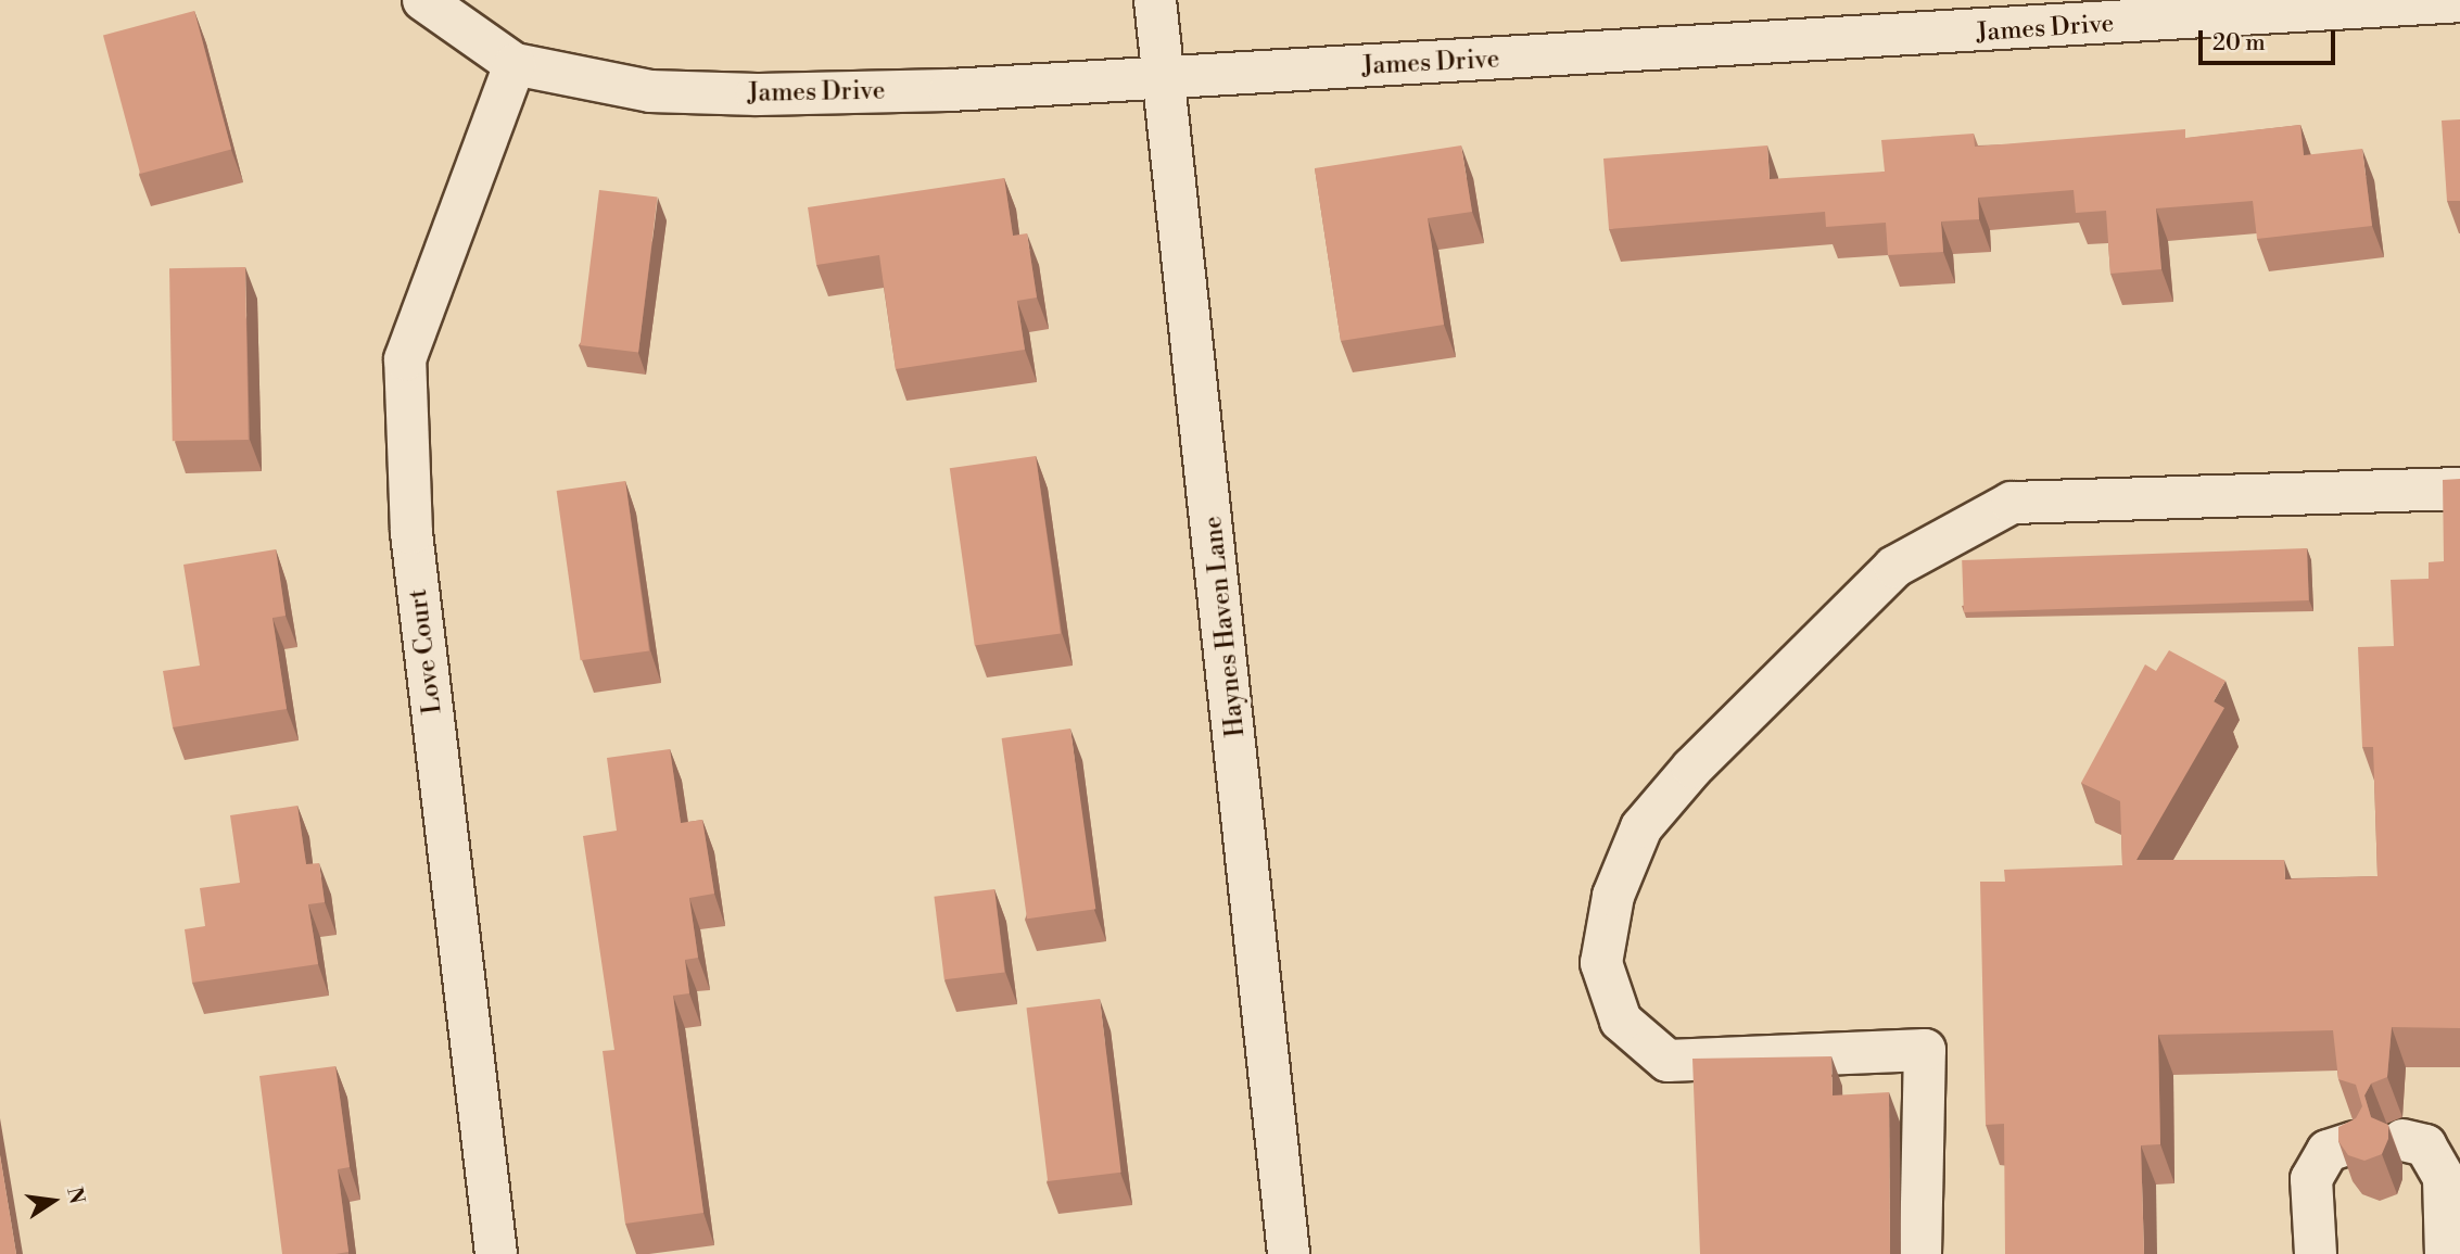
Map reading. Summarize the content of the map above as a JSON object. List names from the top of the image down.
{
  "streets": {
    "street": ["James Drive", "Haynes Haven Lane", "Love Court"]
  },
  "crossings": [
    ["James Drive", "Haynes Haven Lane"],
    ["James Drive", "Love Court"]
  ],
  "scale_bar": "20 m",
  "north": "right"
}
